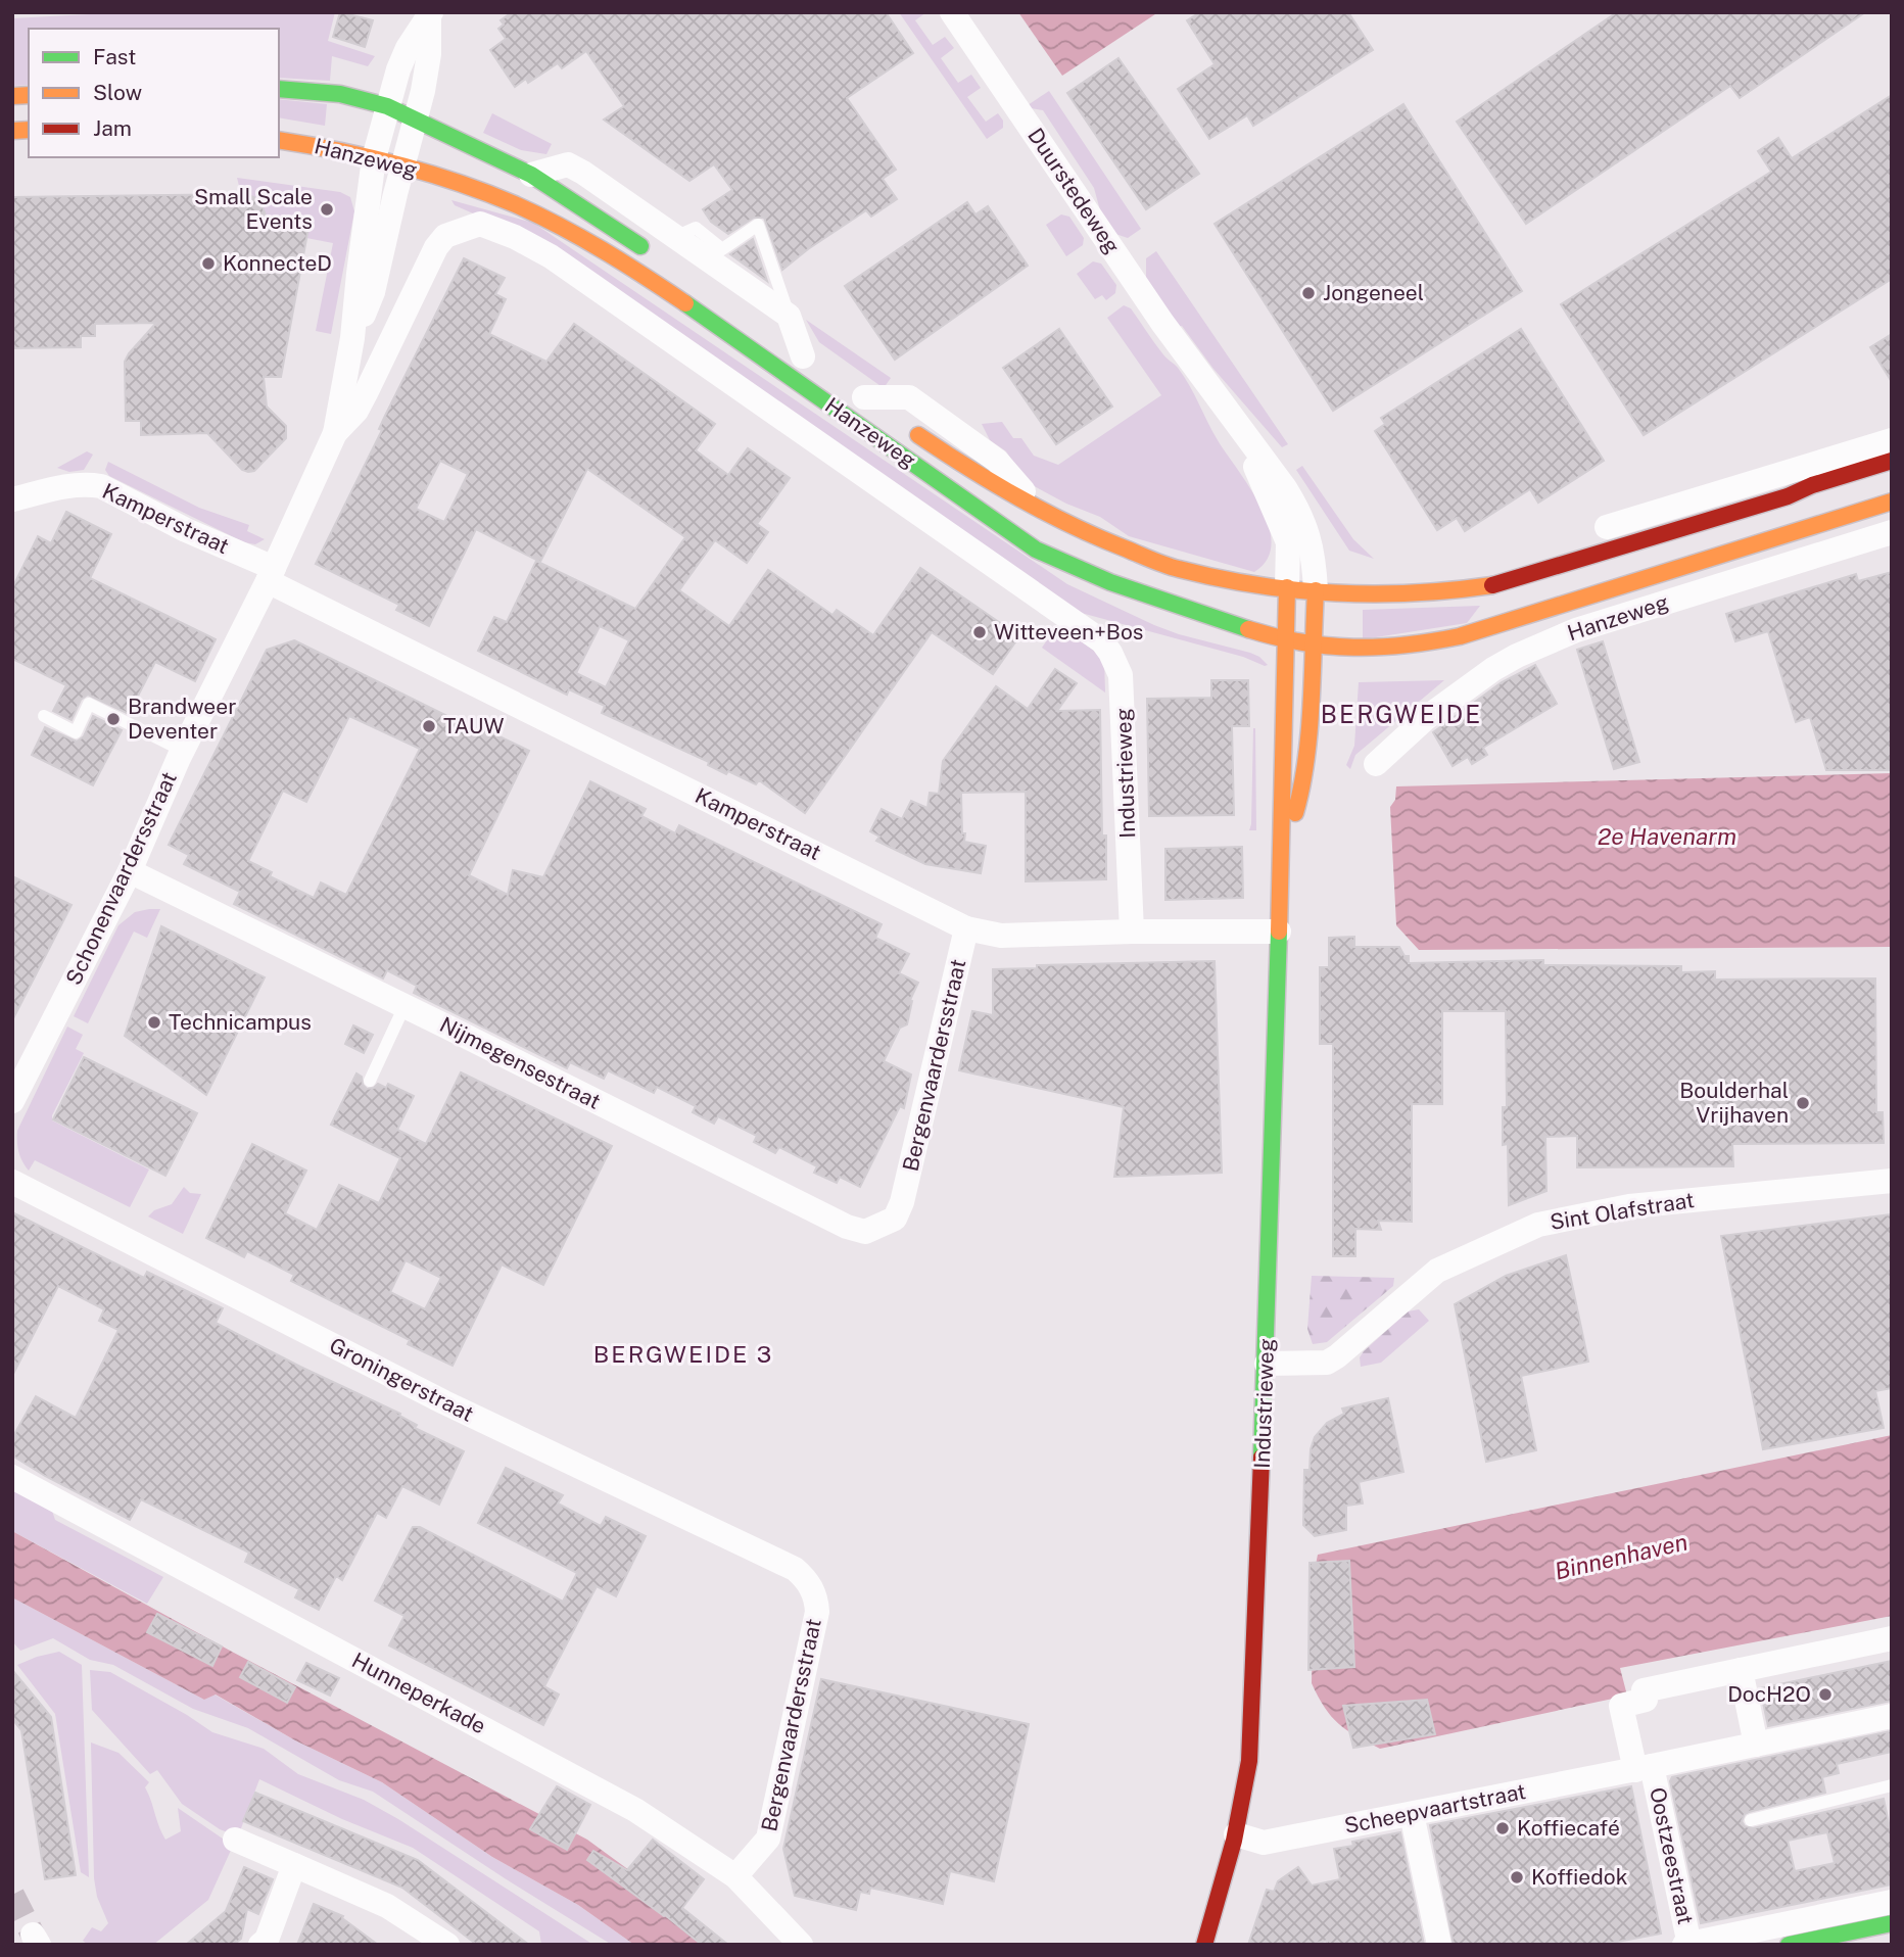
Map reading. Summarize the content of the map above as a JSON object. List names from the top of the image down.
{
  "streets": {
    "main road": ["Hanzeweg", "Industrieweg"],
    "street": [
      "Duurstedeweg",
      "Kamperstraat",
      "Schonenvaardersstraat",
      "Nijmegensestraat",
      "Bergenvaardersstraat",
      "Sint Olafstraat",
      "Groningerstraat",
      "Hunneperkade",
      "Scheepvaartstraat",
      "Oostzeestraat"
    ]
  },
  "crossings": [
    ["Hanzeweg", "Duurstedeweg"],
    ["Hanzeweg", "Industrieweg"],
    ["Hanzeweg", "Schonenvaardersstraat"],
    ["Duurstedeweg", "Industrieweg"],
    ["Kamperstraat", "Industrieweg"],
    ["Kamperstraat", "Schonenvaardersstraat"],
    ["Kamperstraat", "Bergenvaardersstraat"],
    ["Industrieweg", "Sint Olafstraat"],
    ["Industrieweg", "Scheepvaartstraat"],
    ["Schonenvaardersstraat", "Nijmegensestraat"],
    ["Nijmegensestraat", "Bergenvaardersstraat"],
    ["Bergenvaardersstraat", "Groningerstraat"],
    ["Bergenvaardersstraat", "Hunneperkade"],
    ["Scheepvaartstraat", "Oostzeestraat"]
  ],
  "districts": ["BERGWEIDE", "BERGWEIDE 3"],
  "water": ["2e Havenarm", "Binnenhaven"],
  "places": [
    "Small Scale Events",
    "KonnecteD",
    "Jongeneel",
    "Witteveen+Bos",
    "Brandweer Deventer",
    "TAUW",
    "Technicampus",
    "Boulderhal Vrijhaven",
    "DocH2O",
    "Koffiecafé",
    "Koffiedok"
  ],
  "legend": ["Fast", "Slow", "Jam"]
}
